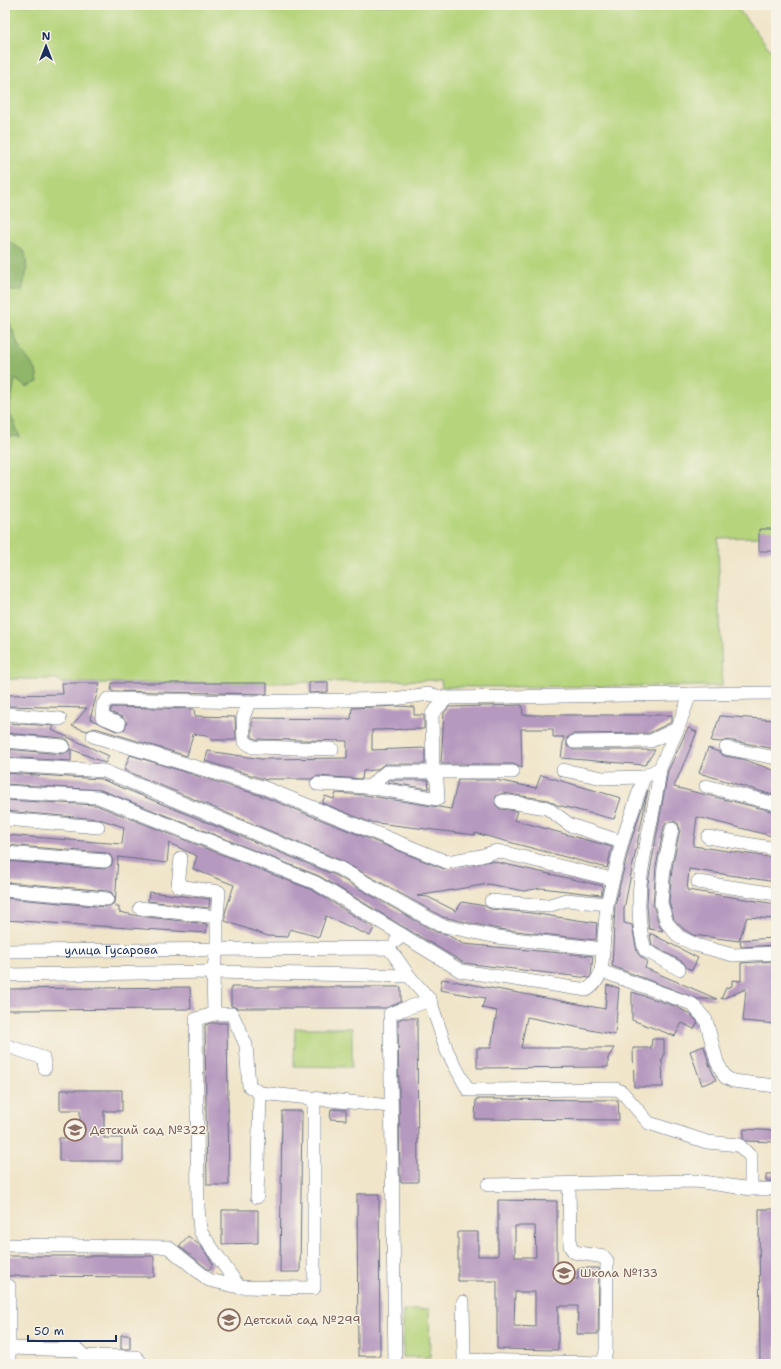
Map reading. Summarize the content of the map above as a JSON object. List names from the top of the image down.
{
  "streets": {
    "street": ["улица Гусарова"]
  },
  "places": {
    "school or university": ["Детский сад №322", "Школа №133", "Детский сад №299"]
  },
  "scale_bar": "50 m",
  "north": "top"
}
